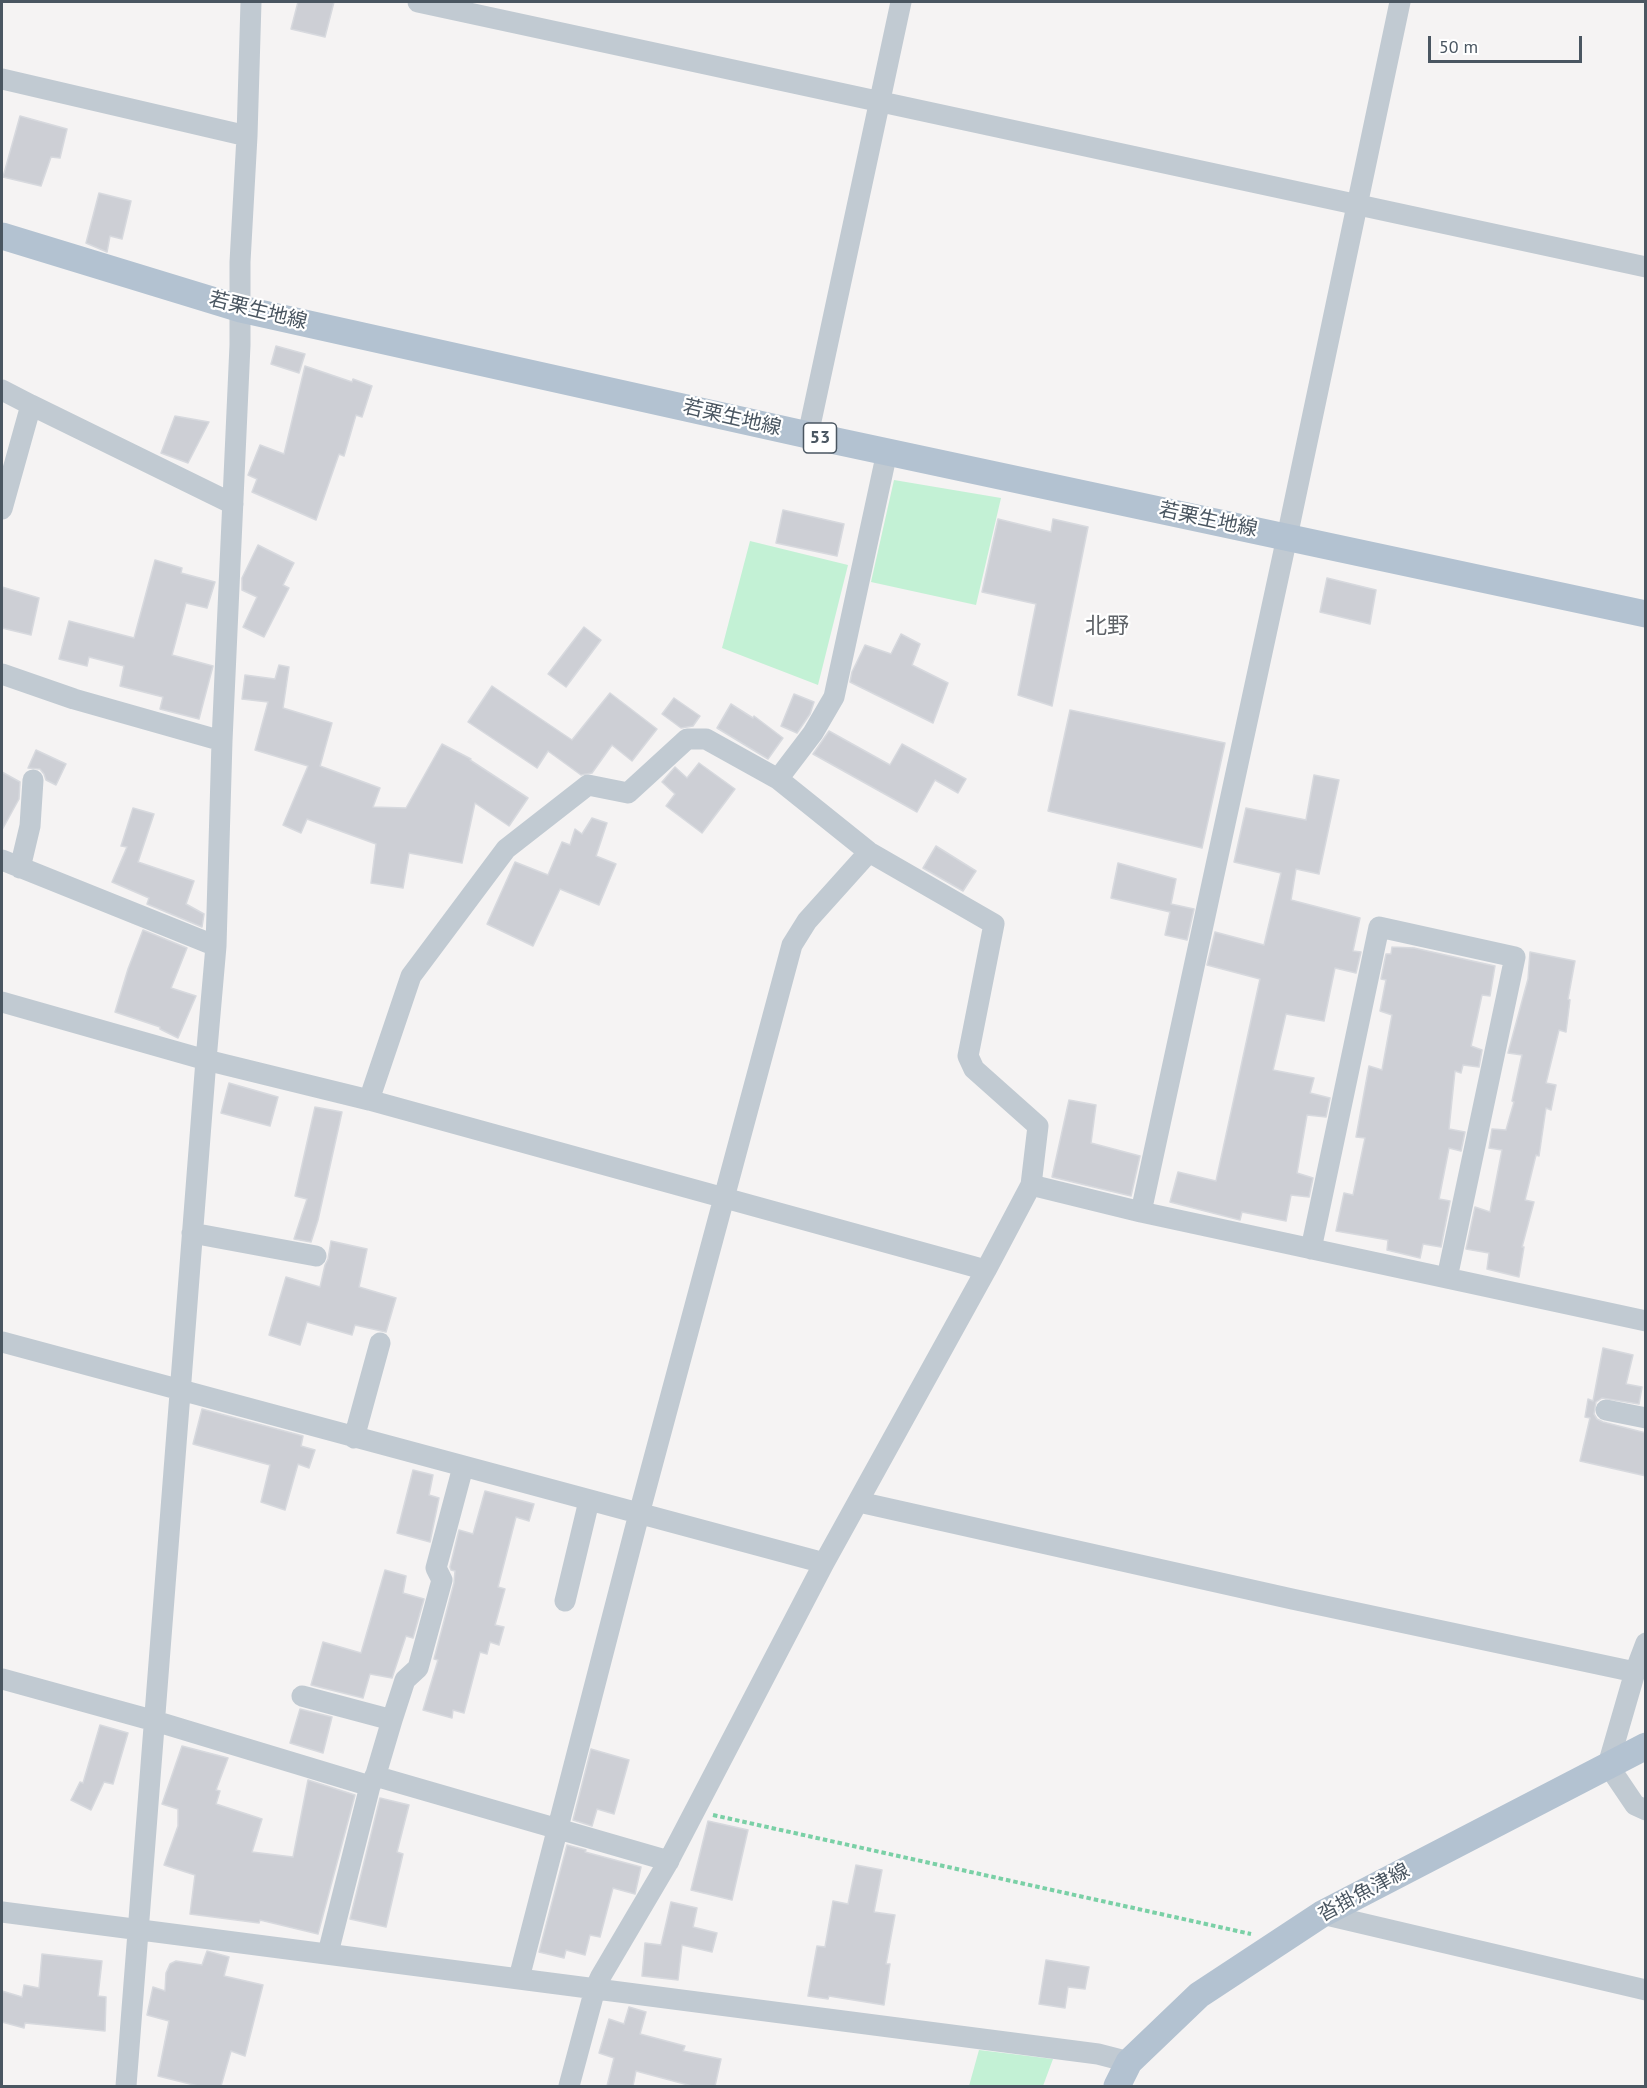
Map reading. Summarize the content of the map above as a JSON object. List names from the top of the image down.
{
  "streets": {
    "main road": ["若栗生地線", "53", "沓掛魚津線"]
  },
  "districts": ["北野"],
  "scale_bar": "50 m"
}
